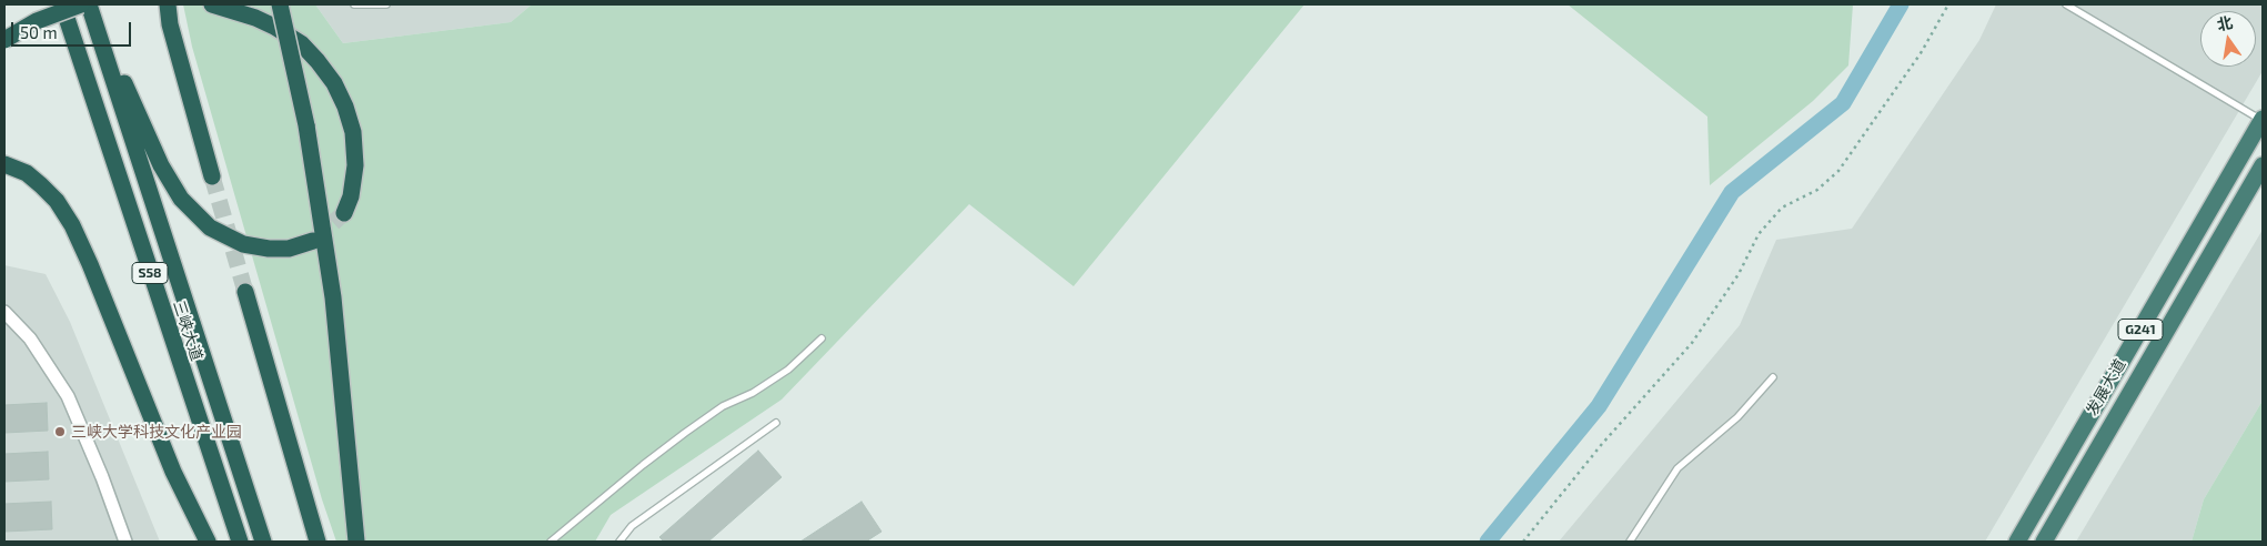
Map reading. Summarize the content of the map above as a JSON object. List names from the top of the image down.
{
  "streets": {
    "highway": [
      "S58",
      "G241",
      "三峡大道",
      "发展大道"
    ]
  },
  "places": ["三峡大学科技文化产业园"],
  "scale_bar": "50 m",
  "north": "top"
}
